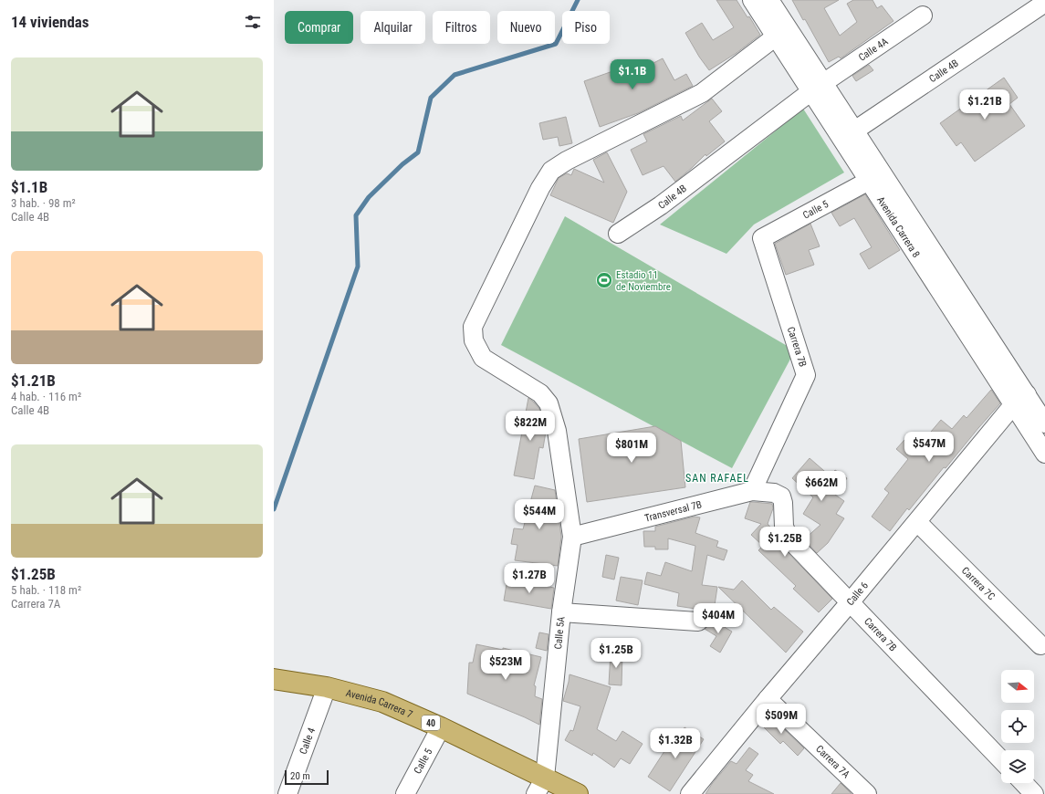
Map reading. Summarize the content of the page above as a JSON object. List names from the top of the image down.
{
  "streets": {
    "main road": ["Avenida Carrera 7", "40"],
    "street": [
      "Calle 4A",
      "Calle 4B",
      "Calle 5",
      "Avenida Carrera 8",
      "Carrera 7B",
      "Transversal 7B",
      "Carrera 7C",
      "Calle 6",
      "Calle 5A",
      "Calle 4",
      "Carrera 7A"
    ]
  },
  "crossings": [
    ["Calle 4A", "Calle 4B"],
    ["Calle 4A", "Avenida Carrera 8"],
    ["Calle 4B", "Avenida Carrera 8"],
    ["Calle 5", "Avenida Carrera 8"],
    ["Calle 5", "Carrera 7B"],
    ["Calle 5", "Avenida Carrera 7"],
    ["Avenida Carrera 8", "Calle 6"],
    ["Avenida Carrera 8", "Calle 5A"],
    ["Carrera 7B", "Transversal 7B"],
    ["Carrera 7B", "Calle 6"],
    ["Transversal 7B", "Calle 5A"],
    ["Carrera 7C", "Calle 6"],
    ["Calle 6", "Carrera 7A"],
    ["Calle 5A", "Avenida Carrera 7"],
    ["Avenida Carrera 7", "Calle 4"]
  ],
  "districts": ["SAN RAFAEL"],
  "places": {
    "sports": ["Estadio 11 de Noviembre"]
  },
  "scale_bar": "20 m",
  "north": "right",
  "page": {
    "heading": "14 viviendas",
    "chip": [
      "Comprar",
      "Alquilar",
      "Filtros",
      "Nuevo",
      "Piso"
    ],
    "list": [
      {
        "name": "$1.1B",
        "note": "3 hab. · 98 m² · Calle 4B"
      },
      {
        "name": "$1.21B",
        "note": "4 hab. · 116 m² · Calle 4B"
      },
      {
        "name": "$1.25B",
        "note": "5 hab. · 118 m² · Carrera 7A"
      }
    ],
    "price": [
      "$1.1B",
      "$1.21B",
      "$822M",
      "$547M",
      "$801M",
      "$662M",
      "$544M",
      "$1.25B",
      "$1.27B",
      "$404M",
      "$1.25B",
      "$523M",
      "$509M",
      "$1.32B"
    ],
    "scale": "20 m"
  }
}
